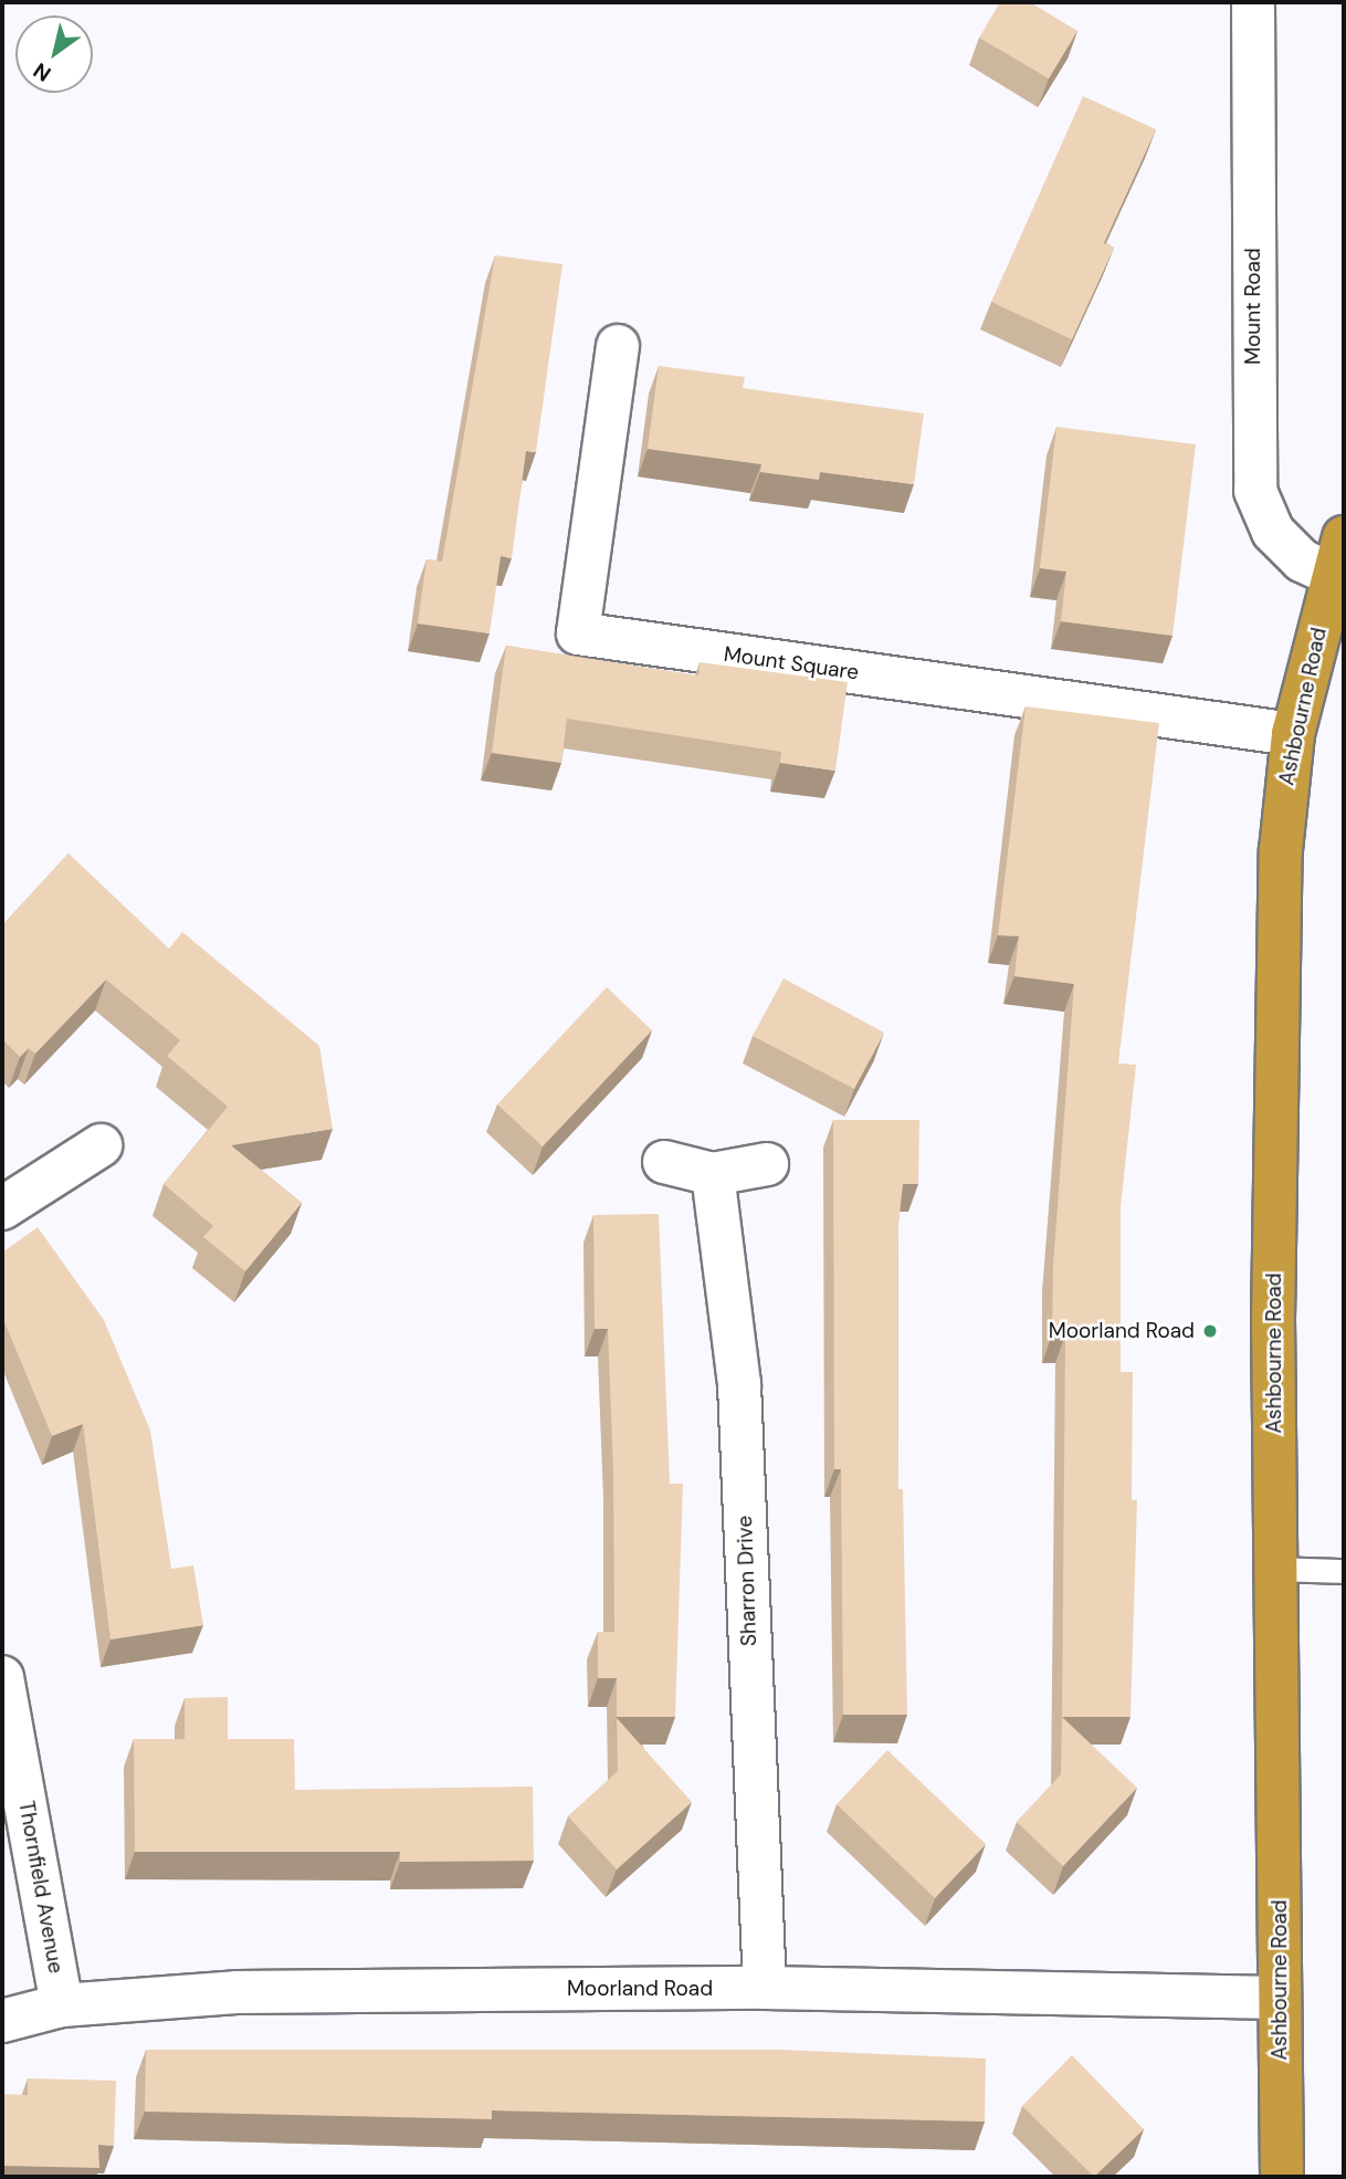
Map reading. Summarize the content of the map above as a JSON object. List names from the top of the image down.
{
  "streets": {
    "highway": ["Ashbourne Road"],
    "street": [
      "Mount Road",
      "Mount Square",
      "Sharron Drive",
      "Thornfield Avenue",
      "Moorland Road"
    ]
  },
  "crossings": [
    ["Mount Road", "Ashbourne Road"],
    ["Mount Square", "Ashbourne Road"],
    ["Ashbourne Road", "Moorland Road"],
    ["Sharron Drive", "Moorland Road"],
    ["Thornfield Avenue", "Moorland Road"]
  ],
  "places": ["Moorland Road"],
  "north": "bottom left"
}
